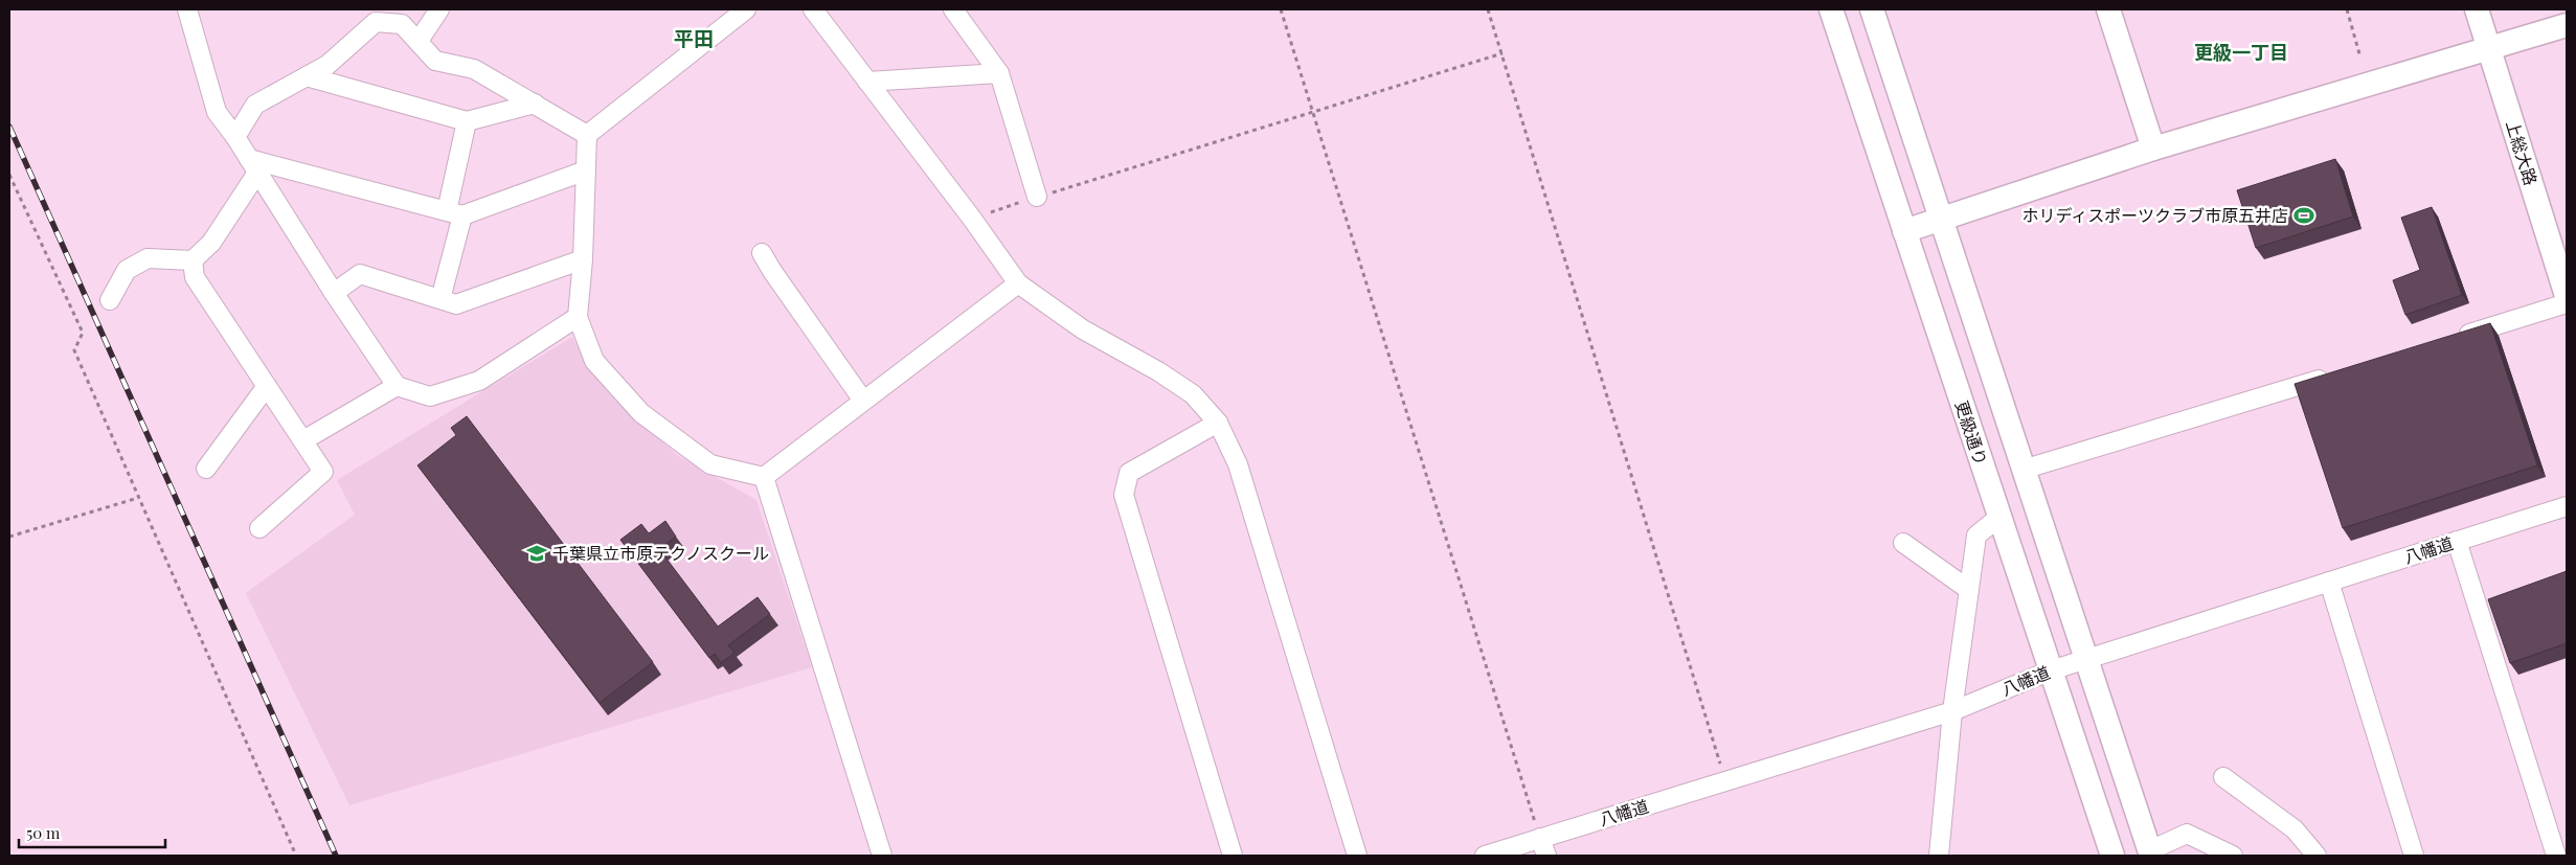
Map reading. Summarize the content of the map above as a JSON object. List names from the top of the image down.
{
  "streets": {
    "street": ["上総大路", "更級通り", "八幡道"]
  },
  "crossings": [
    ["更級通り", "八幡道"]
  ],
  "districts": ["平田", "更級一丁目"],
  "places": {
    "sports": ["ホリディスポーツクラブ市原五井店"],
    "school or university": ["千葉県立市原テクノスクール"]
  },
  "scale_bar": "50 m"
}
